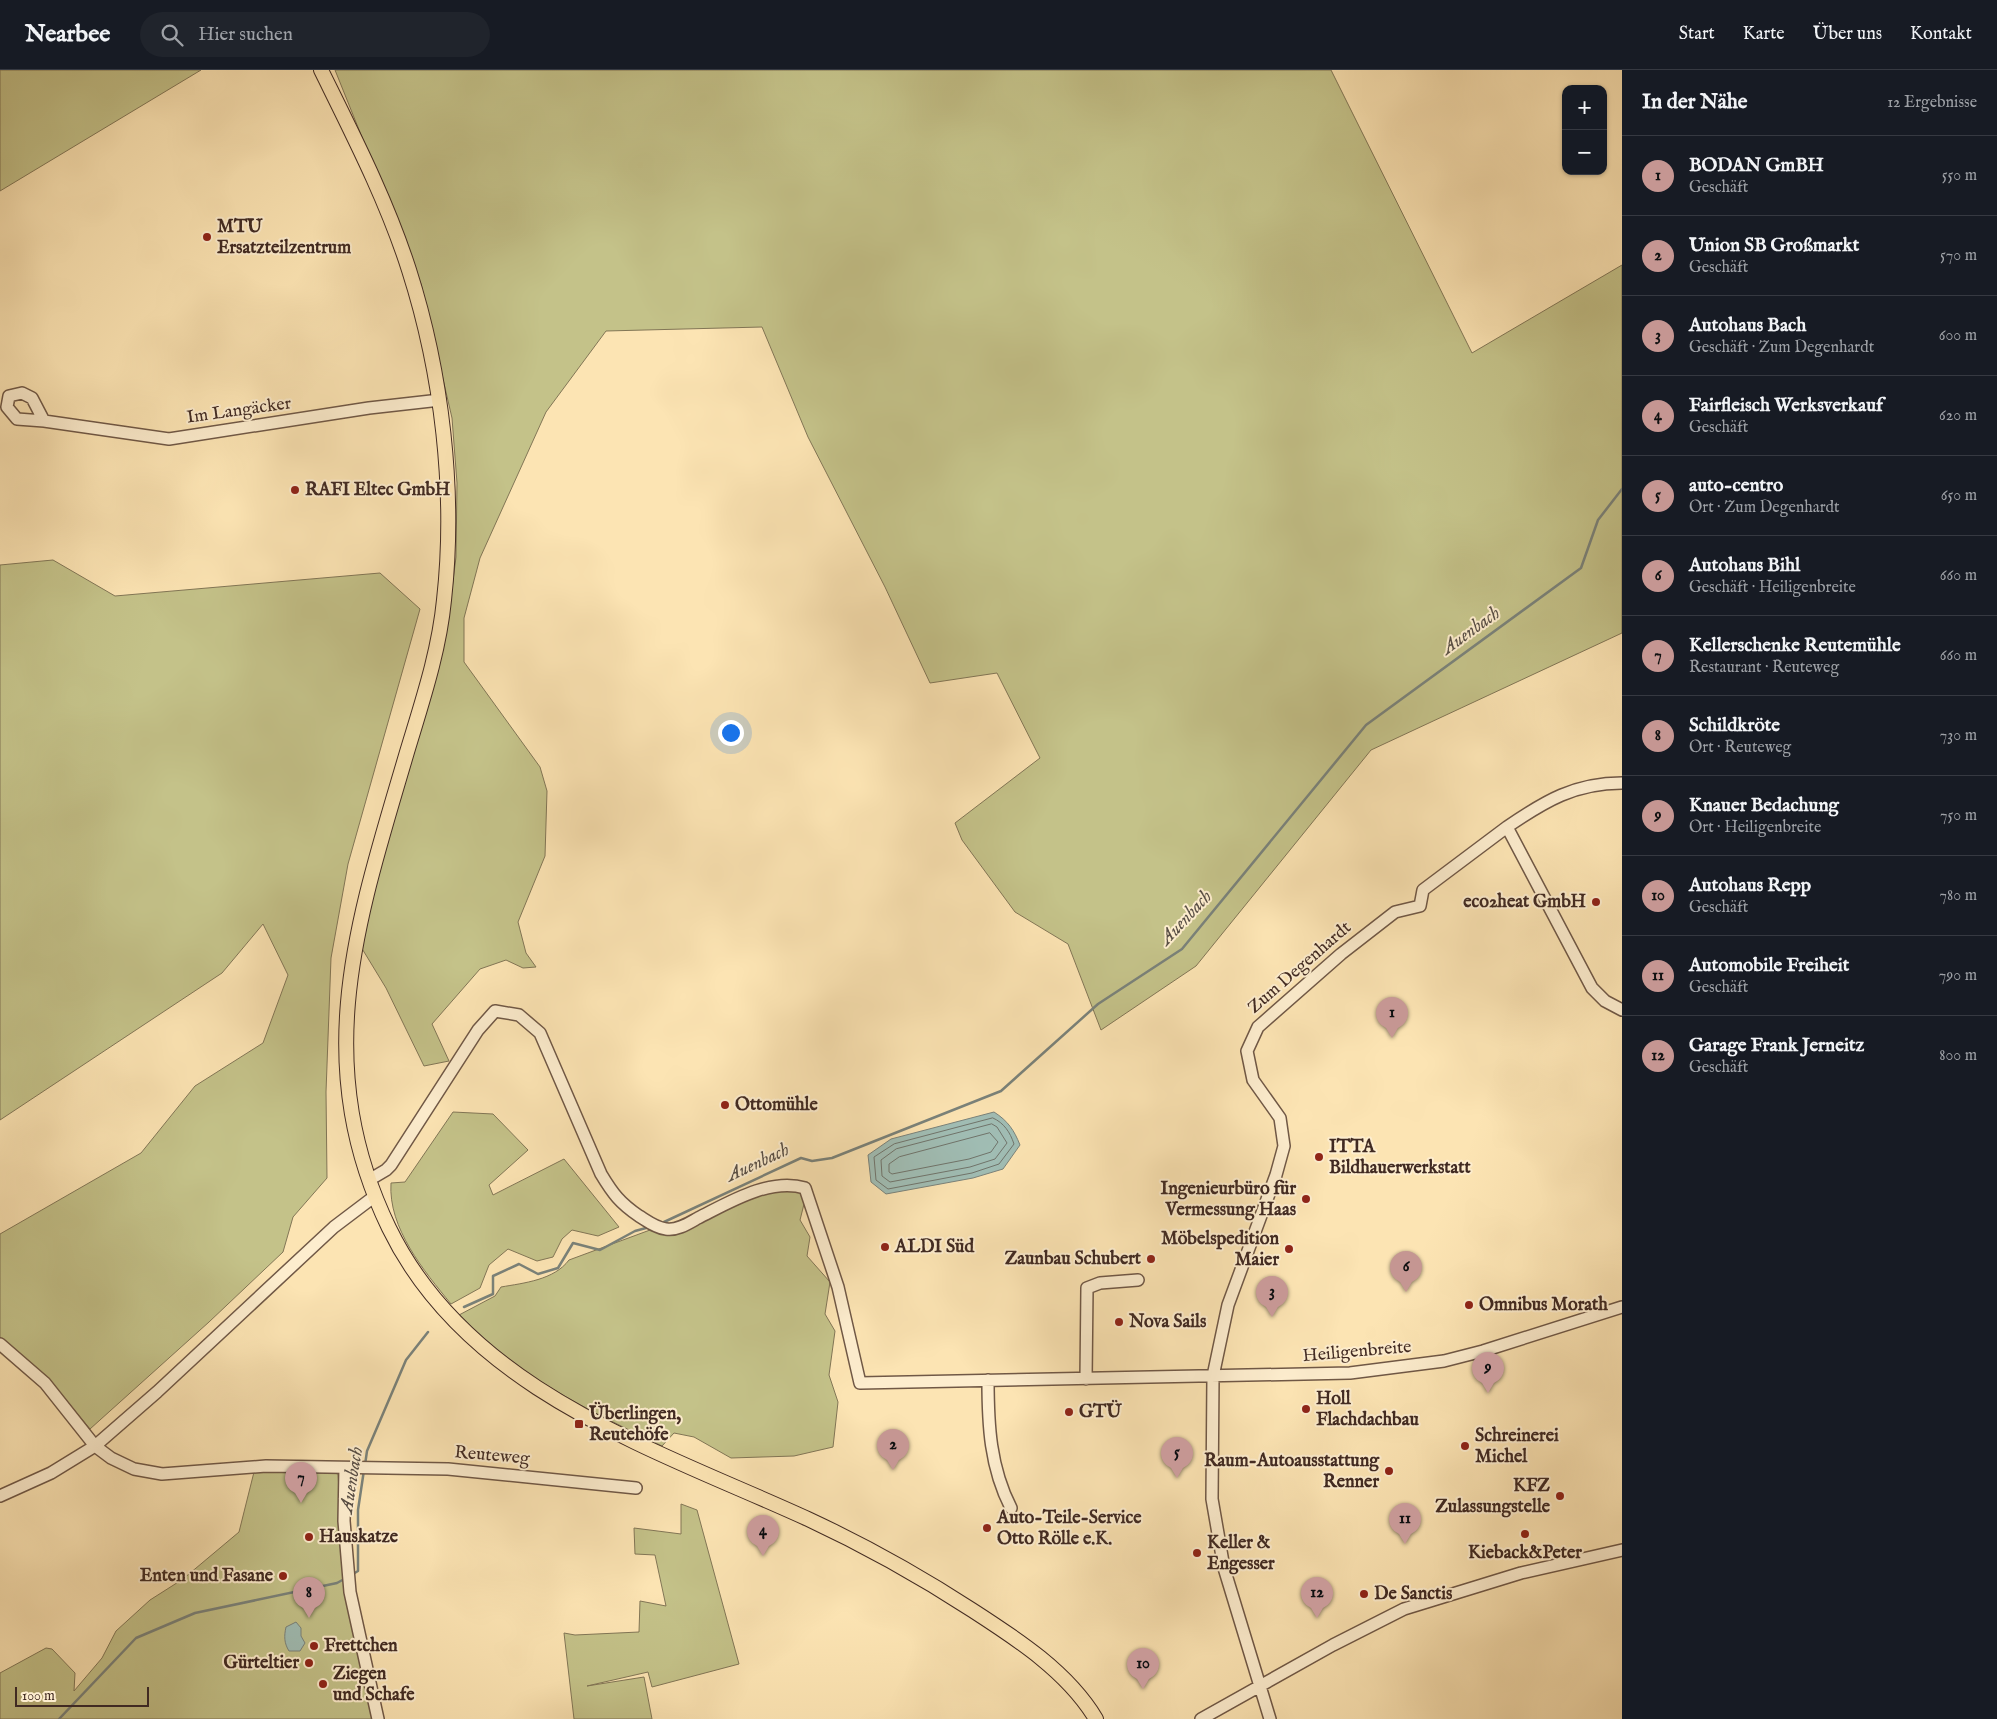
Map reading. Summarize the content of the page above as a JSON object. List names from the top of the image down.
{
  "streets": {
    "street": [
      "Im Langäcker",
      "Zum Degenhardt",
      "Heiligenbreite",
      "Reuteweg"
    ]
  },
  "crossings": [
    ["Zum Degenhardt", "Heiligenbreite"]
  ],
  "water": ["Auenbach"],
  "places": {
    "other": [
      "MTU Ersatzteilzentrum",
      "RAFI Eltec GmbH",
      "eco2heat GmbH",
      "Ottomühle",
      "ITTA Bildhauerwerkstatt",
      "Ingenieurbüro für Vermessung Haas",
      "ALDI Süd",
      "Möbelspedition Maier",
      "Zaunbau Schubert",
      "Omnibus Morath",
      "Nova Sails",
      "Holl Flachdachbau",
      "GTÜ",
      "Schreinerei Michel",
      "Raum-Autoausstattung Renner",
      "KFZ Zulassungstelle",
      "Auto-Teile-Service Otto Rölle e.K.",
      "Kieback&Peter",
      "Hauskatze",
      "Keller & Engesser",
      "Enten und Fasane",
      "De Sanctis",
      "Frettchen",
      "Gürteltier",
      "Ziegen und Schafe"
    ],
    "transit": ["Überlingen, Reutehöfe"]
  },
  "scale_bar": "100 m",
  "page": {
    "header": "Nearbee",
    "search": "Hier suchen",
    "nav": [
      "Start",
      "Karte",
      "Über uns",
      "Kontakt"
    ],
    "heading": ["In der Nähe", "12 Ergebnisse"],
    "map_buttons": ["+", "−"],
    "list": [
      {
        "mark": "1",
        "name": "BODAN GmBH",
        "note": "Geschäft",
        "value": "550 m"
      },
      {
        "mark": "2",
        "name": "Union SB Großmarkt",
        "note": "Geschäft",
        "value": "570 m"
      },
      {
        "mark": "3",
        "name": "Autohaus Bach",
        "note": "Geschäft · Zum Degenhardt",
        "value": "600 m"
      },
      {
        "mark": "4",
        "name": "Fairfleisch Werksverkauf",
        "note": "Geschäft",
        "value": "620 m"
      },
      {
        "mark": "5",
        "name": "auto-centro",
        "note": "Ort · Zum Degenhardt",
        "value": "650 m"
      },
      {
        "mark": "6",
        "name": "Autohaus Bihl",
        "note": "Geschäft · Heiligenbreite",
        "value": "660 m"
      },
      {
        "mark": "7",
        "name": "Kellerschenke Reutemühle",
        "note": "Restaurant · Reuteweg",
        "value": "660 m"
      },
      {
        "mark": "8",
        "name": "Schildkröte",
        "note": "Ort · Reuteweg",
        "value": "730 m"
      },
      {
        "mark": "9",
        "name": "Knauer Bedachung",
        "note": "Ort · Heiligenbreite",
        "value": "750 m"
      },
      {
        "mark": "10",
        "name": "Autohaus Repp",
        "note": "Geschäft",
        "value": "780 m"
      },
      {
        "mark": "11",
        "name": "Automobile Freiheit",
        "note": "Geschäft",
        "value": "790 m"
      },
      {
        "mark": "12",
        "name": "Garage Frank Jerneitz",
        "note": "Geschäft",
        "value": "800 m"
      }
    ],
    "pins": [
      "1",
      "6",
      "3",
      "9",
      "2",
      "5",
      "7",
      "11",
      "4",
      "8",
      "12",
      "10"
    ],
    "scale": "100 m"
  }
}
